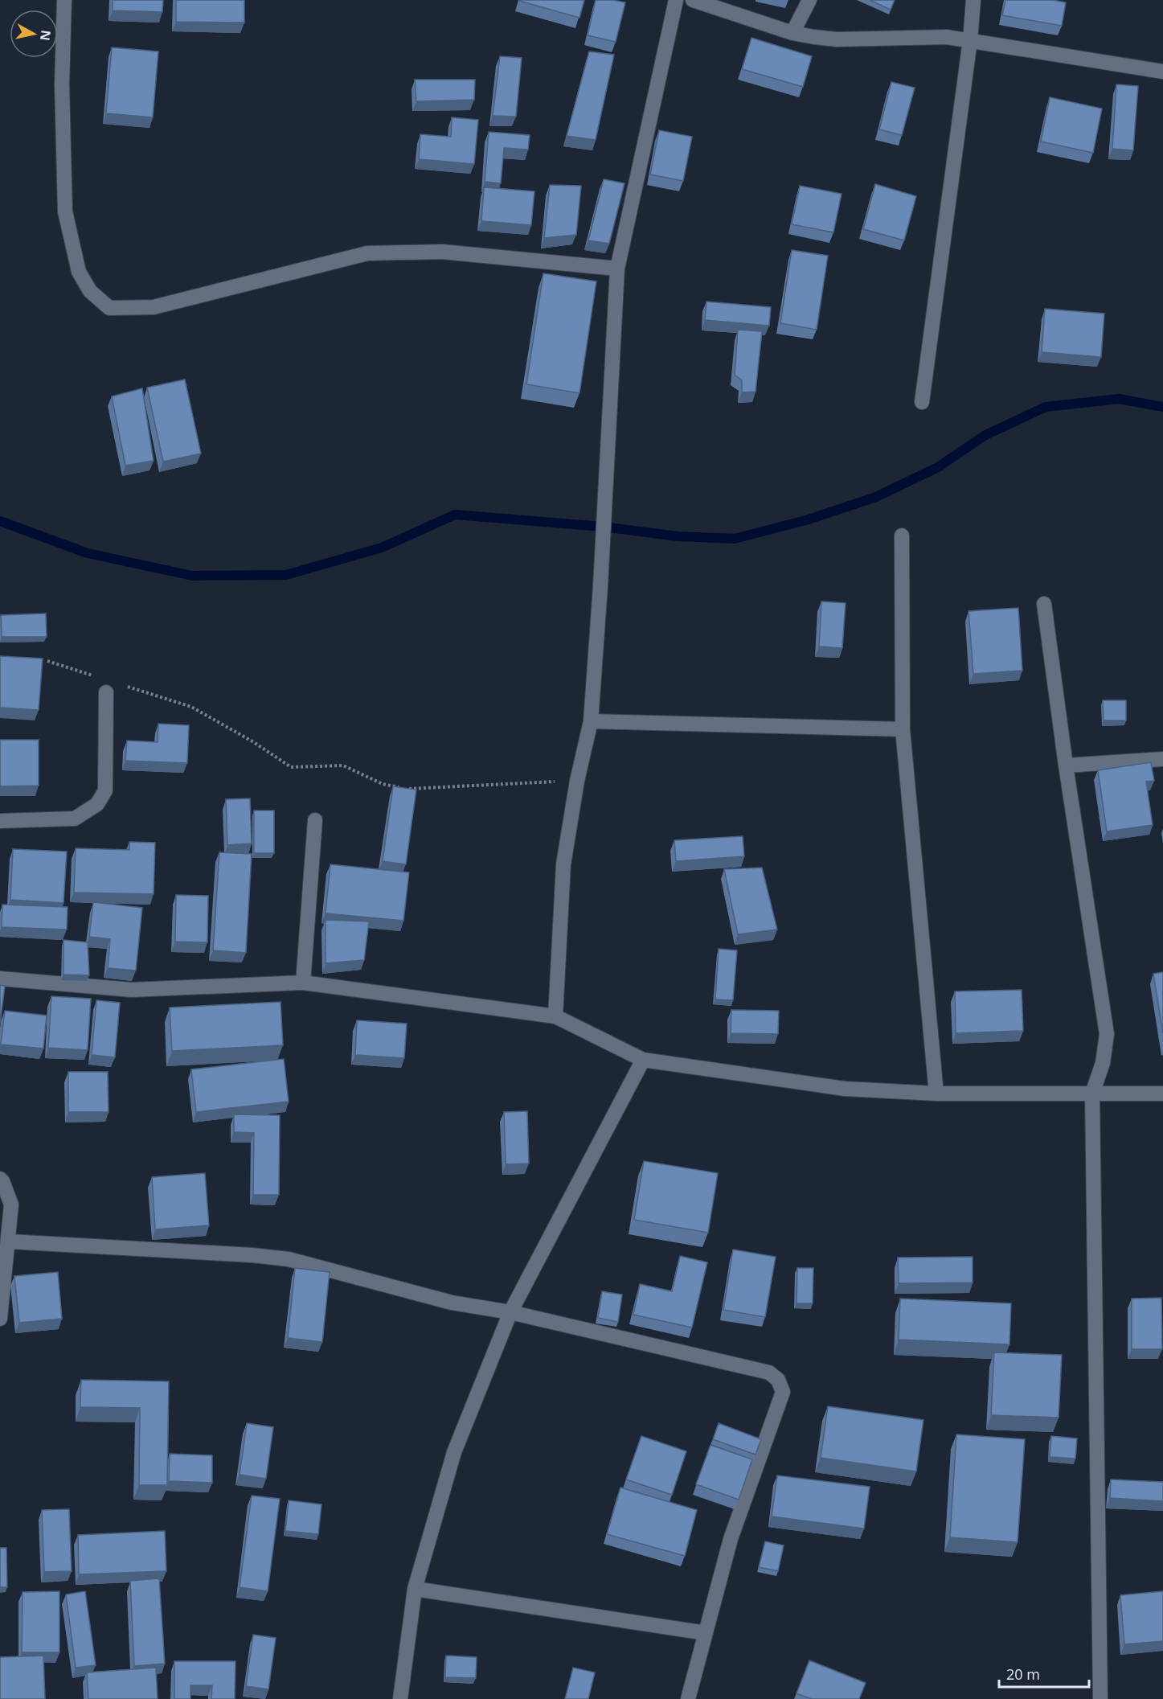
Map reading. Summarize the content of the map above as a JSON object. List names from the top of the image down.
{
  "scale_bar": "20 m",
  "north": "right"
}
